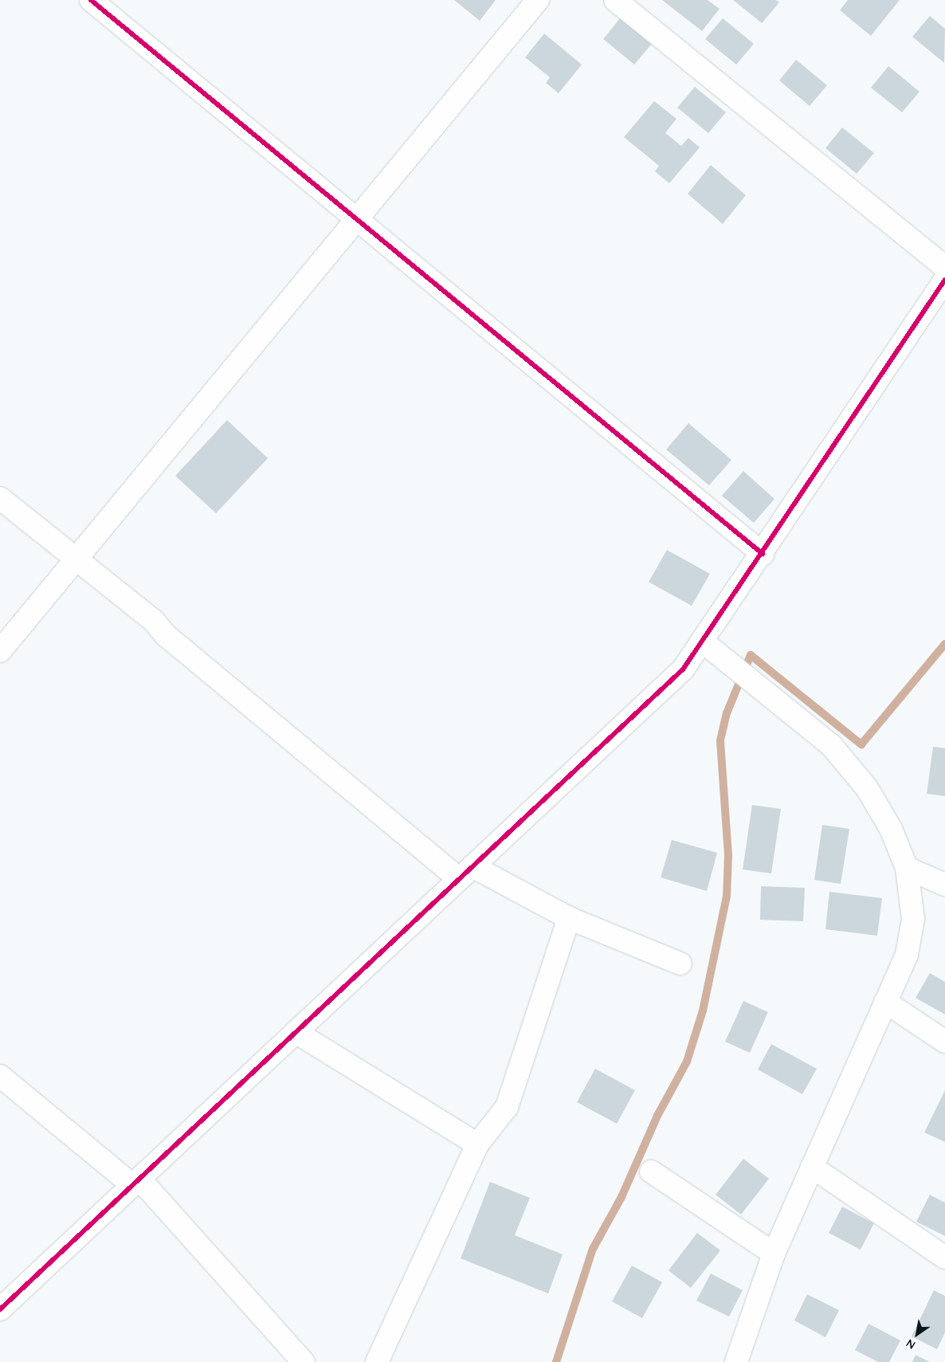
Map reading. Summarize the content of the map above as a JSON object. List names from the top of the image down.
{
  "north": "bottom left"
}
